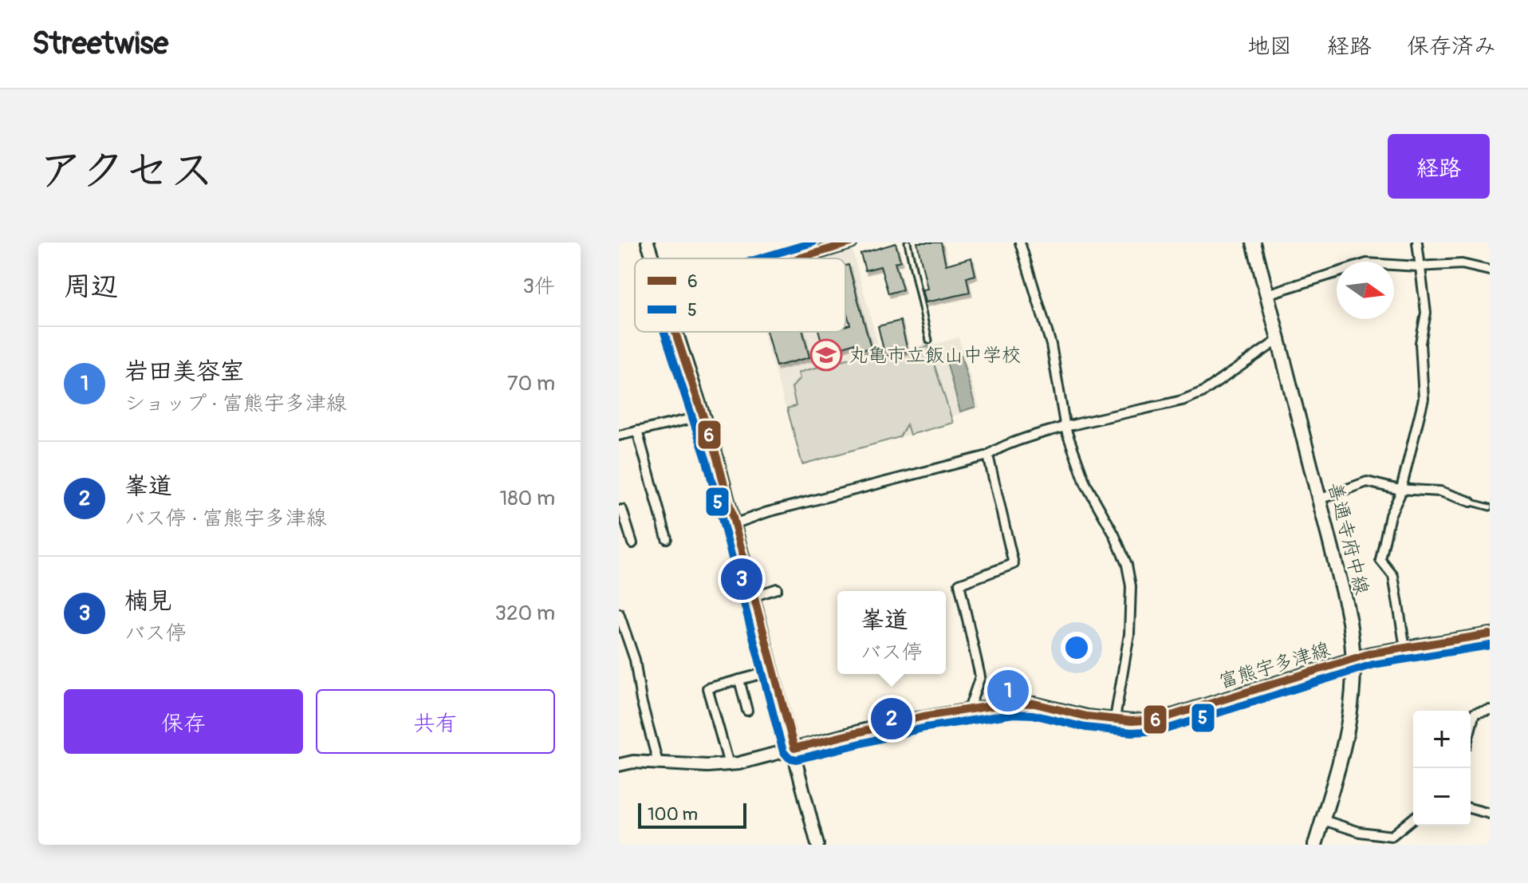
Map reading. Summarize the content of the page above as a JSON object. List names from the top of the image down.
{
  "streets": {
    "main road": ["善通寺府中線", "富熊宇多津線"]
  },
  "crossings": [
    ["善通寺府中線", "富熊宇多津線"]
  ],
  "places": {
    "school or university": ["丸亀市立飯山中学校"]
  },
  "lines": ["transit line 6", "transit line 5"],
  "legend": ["6", "5"],
  "scale_bar": "100 m",
  "north": "right",
  "page": {
    "header": "Streetwise",
    "nav": ["地図", "経路", "保存済み"],
    "title": "アクセス",
    "buttons": [
      "経路",
      ["保存", "共有"]
    ],
    "heading": ["周辺", "3件"],
    "list": [
      {
        "mark": "1",
        "name": "岩田美容室",
        "note": "ショップ · 富熊宇多津線",
        "value": "70 m"
      },
      {
        "mark": "2",
        "name": "峯道",
        "note": "バス停 · 富熊宇多津線",
        "value": "180 m"
      },
      {
        "mark": "3",
        "name": "楠見",
        "note": "バス停",
        "value": "320 m"
      }
    ],
    "pins": ["3", "1", "2"],
    "popup": ["峯道", "バス停"],
    "map_buttons": ["+", "−"],
    "scale": "100 m"
  }
}
